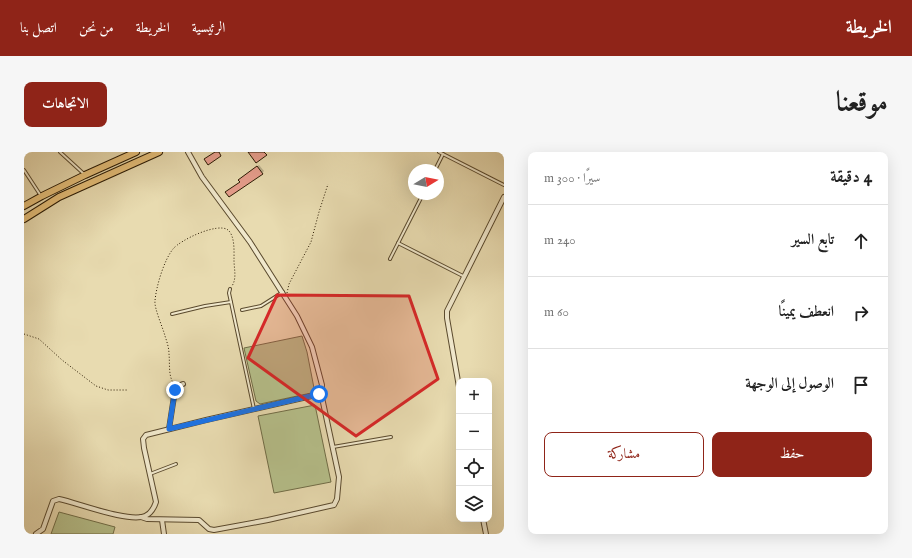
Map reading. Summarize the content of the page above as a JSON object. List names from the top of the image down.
{
  "north": "right",
  "page": {
    "header": "الخريطة",
    "nav": [
      "الرئيسية",
      "الخريطة",
      "من نحن",
      "اتصل بنا"
    ],
    "title": "موقعنا",
    "buttons": [
      "الاتجاهات",
      ["حفظ", "مشاركة"]
    ],
    "heading": ["4 دقيقة", "سيرًا · 300 m"],
    "list": [
      ["تابع السير", "240 m"],
      ["انعطف يمينًا", "60 m"],
      "الوصول إلى الوجهة"
    ],
    "map_buttons": ["+", "−"]
  }
}
